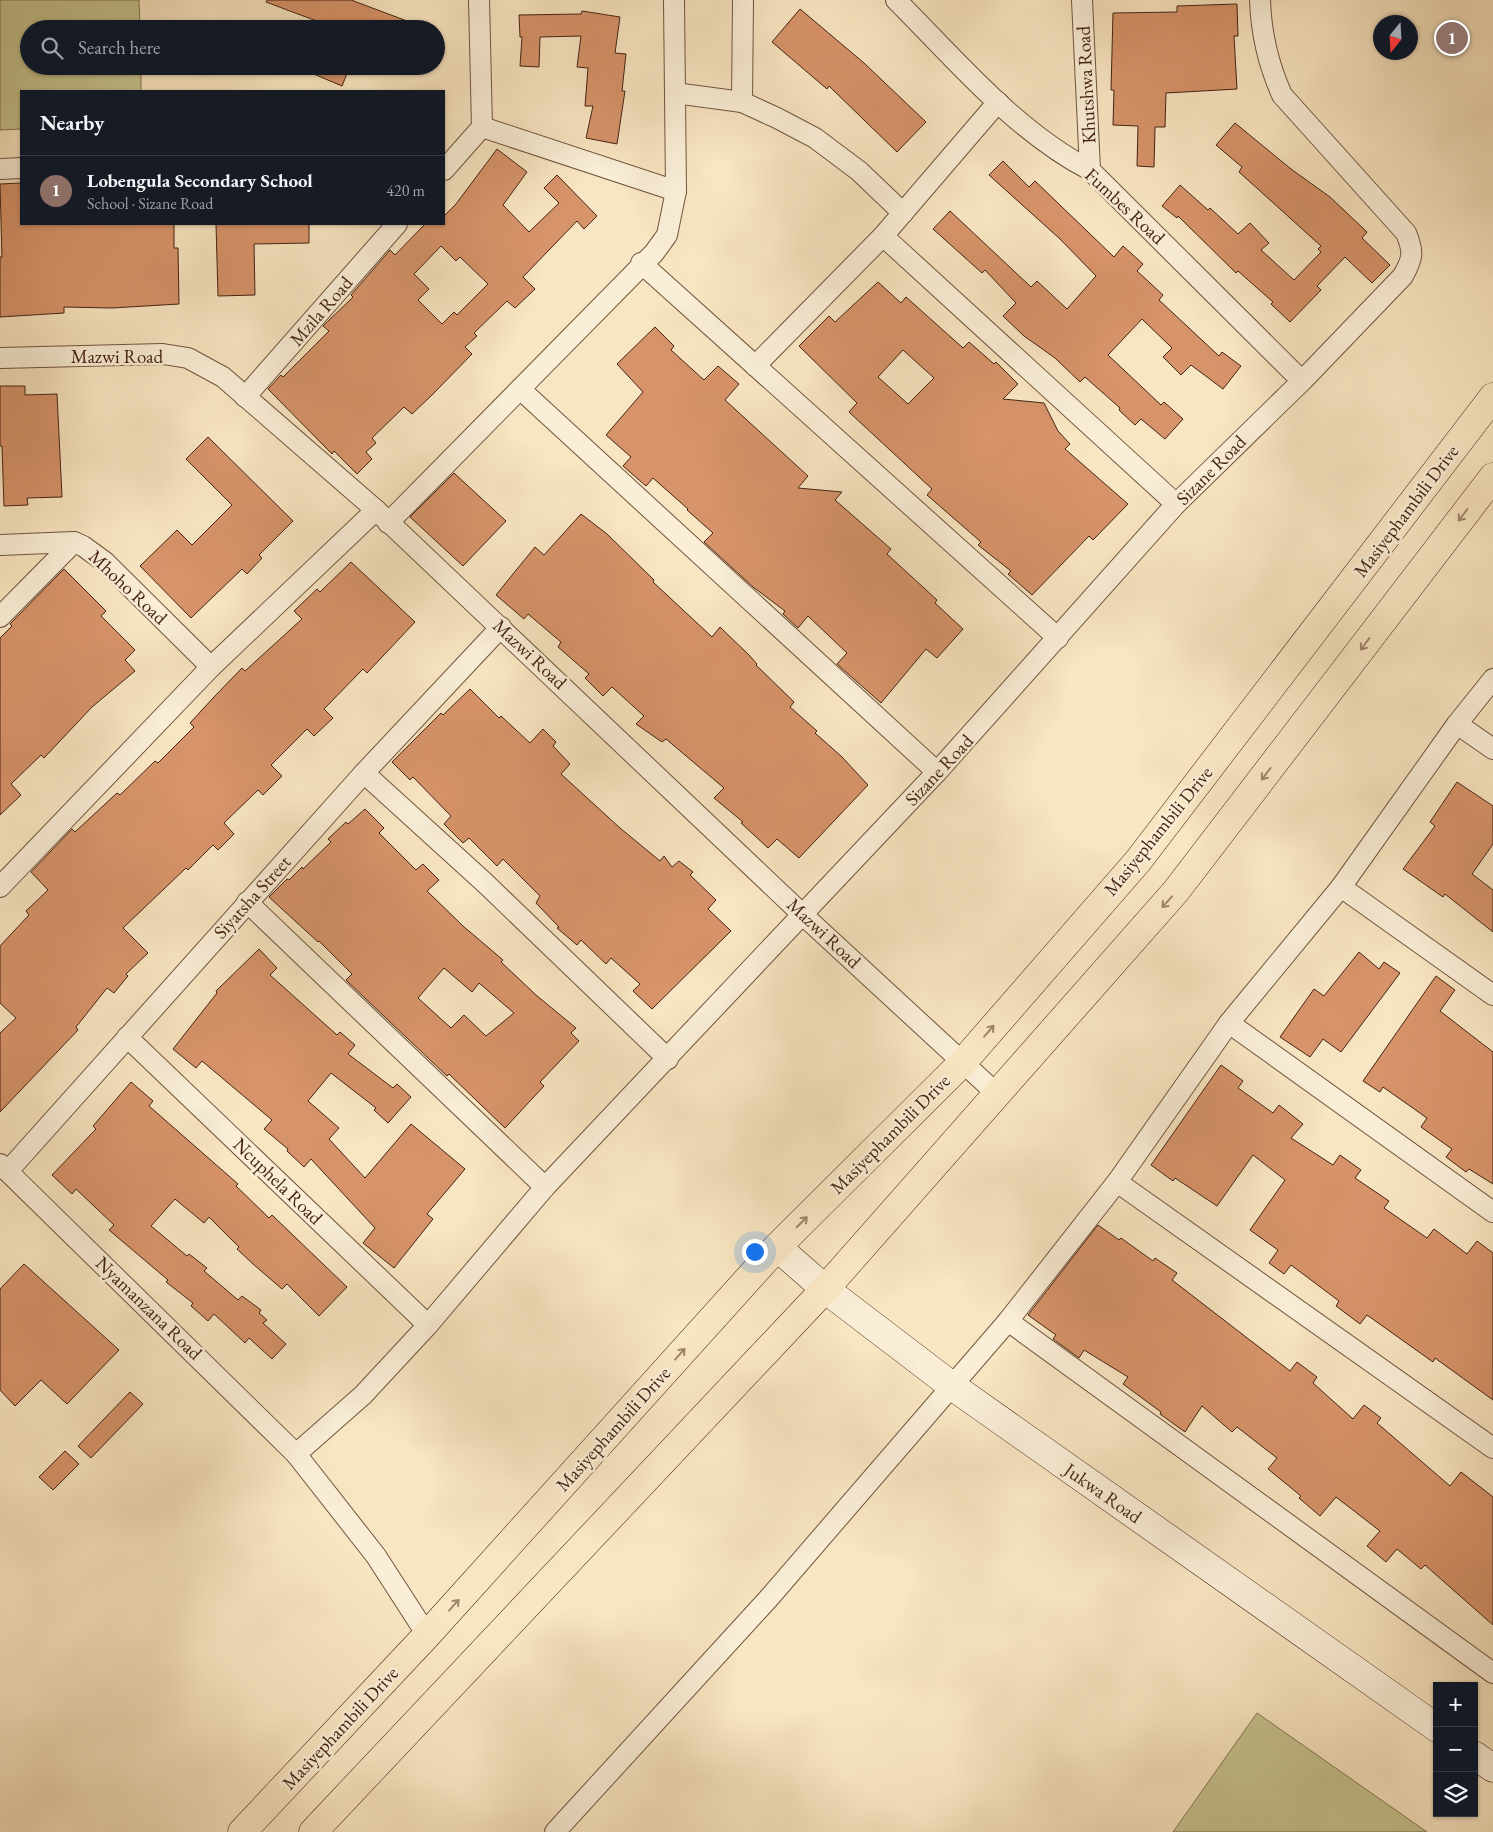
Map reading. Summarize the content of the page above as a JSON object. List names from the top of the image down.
{
  "streets": {
    "main road": ["Masiyephambili Drive"],
    "street": [
      "Khutshwa Road",
      "Fumbes Road",
      "Mzila Road",
      "Mazwi Road",
      "Sizane Road",
      "Mhoho Road",
      "Siyatsha Street",
      "Ncuphela Road",
      "Nyamanzana Road",
      "Jukwa Road"
    ]
  },
  "crossings": [
    ["Khutshwa Road", "Fumbes Road"],
    ["Fumbes Road", "Sizane Road"],
    ["Mzila Road", "Mazwi Road"],
    ["Mazwi Road", "Sizane Road"],
    ["Mazwi Road", "Masiyephambili Drive"],
    ["Mazwi Road", "Siyatsha Street"],
    ["Sizane Road", "Ncuphela Road"],
    ["Sizane Road", "Nyamanzana Road"],
    ["Masiyephambili Drive", "Nyamanzana Road"],
    ["Masiyephambili Drive", "Jukwa Road"],
    ["Siyatsha Street", "Ncuphela Road"],
    ["Siyatsha Street", "Nyamanzana Road"]
  ],
  "north": "bottom",
  "page": {
    "pins": "1",
    "search": "Search here",
    "heading": "Nearby",
    "list": [
      {
        "mark": "1",
        "name": "Lobengula Secondary School",
        "note": "School · Sizane Road",
        "value": "420 m"
      }
    ],
    "map_buttons": ["+", "−"]
  }
}
